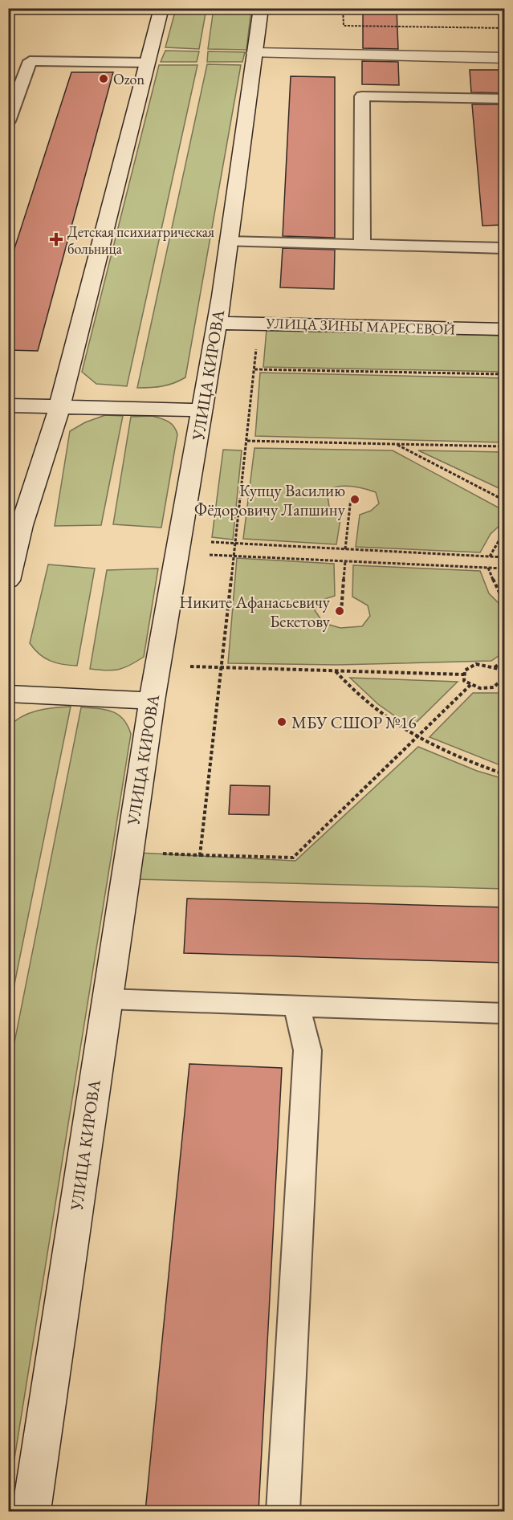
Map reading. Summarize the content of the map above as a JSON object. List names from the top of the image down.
{
  "streets": {
    "main road": ["УЛИЦА ЗИНЫ МАРЕСЕВОЙ", "УЛИЦА КИРОВА"]
  },
  "crossings": [
    ["УЛИЦА ЗИНЫ МАРЕСЕВОЙ", "УЛИЦА КИРОВА"]
  ],
  "places": {
    "other": [
      "Ozon",
      "Купцу Василию Фёдоровичу Лапшину",
      "Никите Афанасьевичу Бекетову",
      "МБУ СШОР №16"
    ],
    "health": ["Детская психиатрическая больница"]
  }
}
